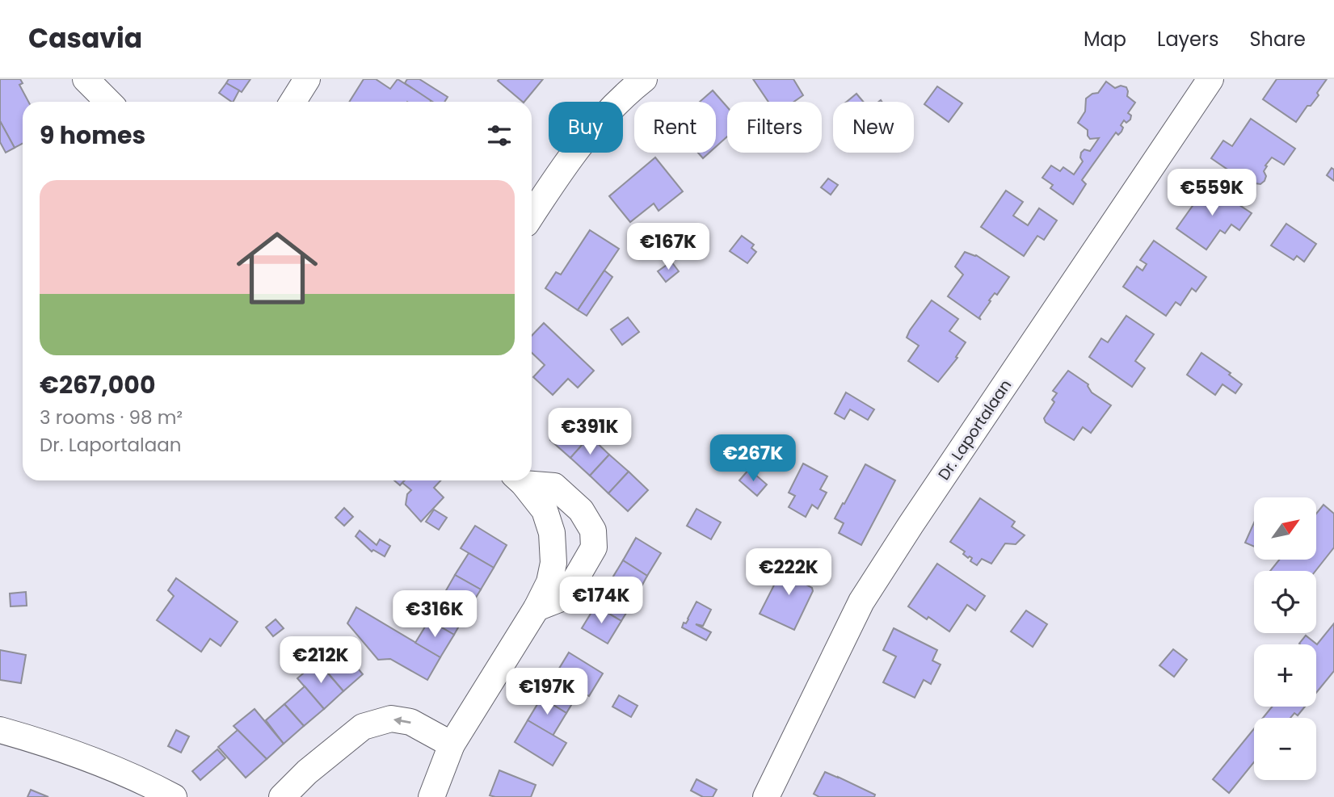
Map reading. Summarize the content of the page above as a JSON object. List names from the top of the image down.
{
  "streets": {
    "street": ["Dr. Laportalaan"]
  },
  "north": "top right",
  "page": {
    "header": "Casavia",
    "nav": ["Map", "Layers", "Share"],
    "chip": [
      "Buy",
      "Rent",
      "Filters",
      "New"
    ],
    "heading": "9 homes",
    "price": [
      "€559K",
      "€167K",
      "€391K",
      "€267K",
      "€222K",
      "€174K",
      "€316K",
      "€212K",
      "€197K"
    ],
    "list": [
      {
        "name": "€267,000",
        "note": "3 rooms · 98 m² · Dr. Laportalaan"
      }
    ],
    "map_buttons": ["+", "−"]
  }
}
